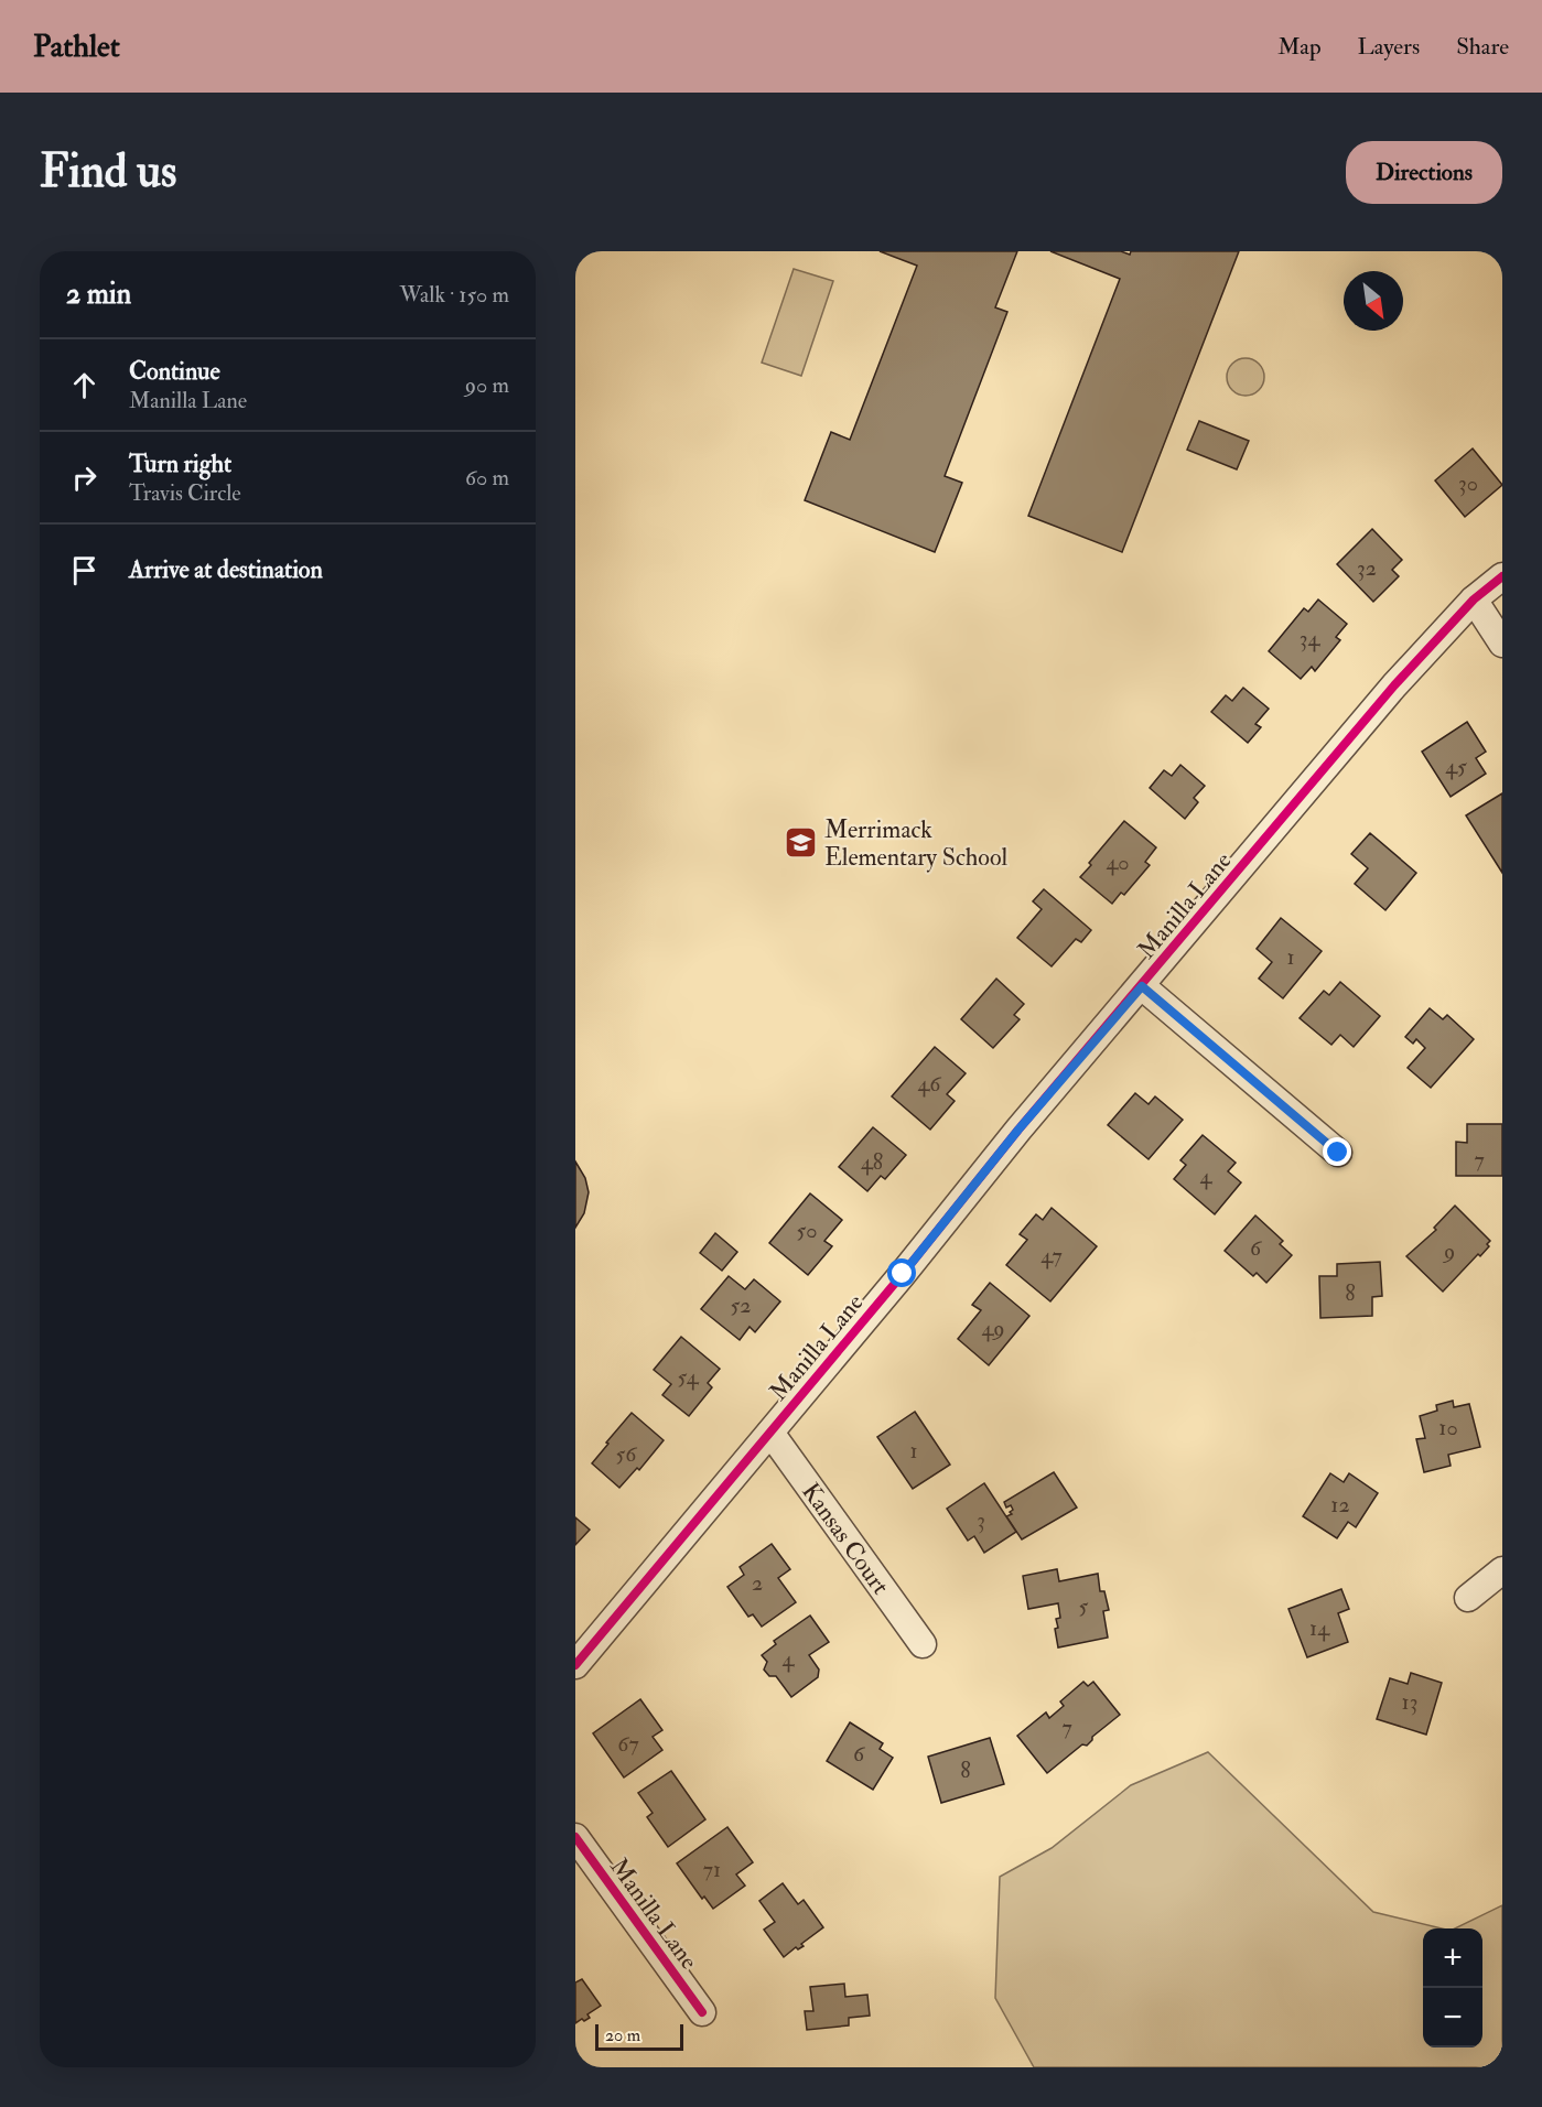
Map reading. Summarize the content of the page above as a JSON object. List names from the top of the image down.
{
  "streets": {
    "street": ["Manilla Lane", "Kansas Court"]
  },
  "crossings": [
    ["Manilla Lane", "Kansas Court"]
  ],
  "places": {
    "school or university": ["Merrimack Elementary School"]
  },
  "house_numbers": [
    "30",
    "32",
    "34",
    "45",
    "40",
    "1",
    "46",
    "7",
    "48",
    "4",
    "50",
    "6",
    "9",
    "47",
    "8",
    "52",
    "49",
    "54",
    "10",
    "1",
    "56",
    "12",
    "3",
    "2",
    "5",
    "14",
    "4",
    "13",
    "7",
    "67",
    "6",
    "8",
    "71"
  ],
  "scale_bar": "20 m",
  "north": "bottom right",
  "page": {
    "header": "Pathlet",
    "nav": ["Map", "Layers", "Share"],
    "buttons": "Directions",
    "title": "Find us",
    "heading": ["2 min", "Walk · 150 m"],
    "list": [
      ["Continue", "Manilla Lane", "90 m"],
      ["Turn right", "Travis Circle", "60 m"],
      "Arrive at destination"
    ],
    "map_buttons": ["+", "−"],
    "scale": "20 m"
  }
}
